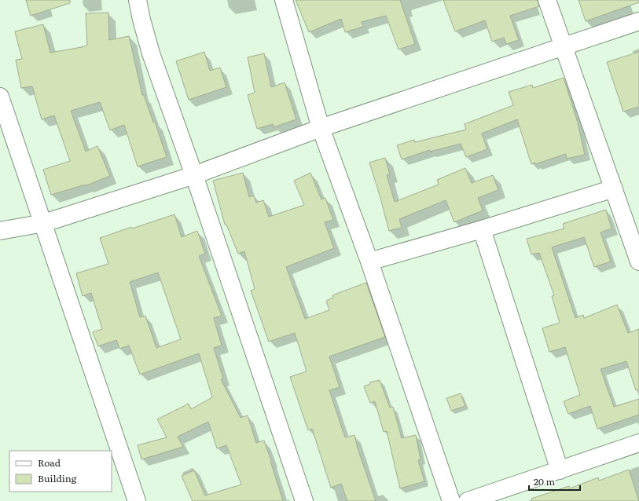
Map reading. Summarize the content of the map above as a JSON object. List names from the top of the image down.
{
  "legend": ["Road", "Building"],
  "scale_bar": "20 m"
}
